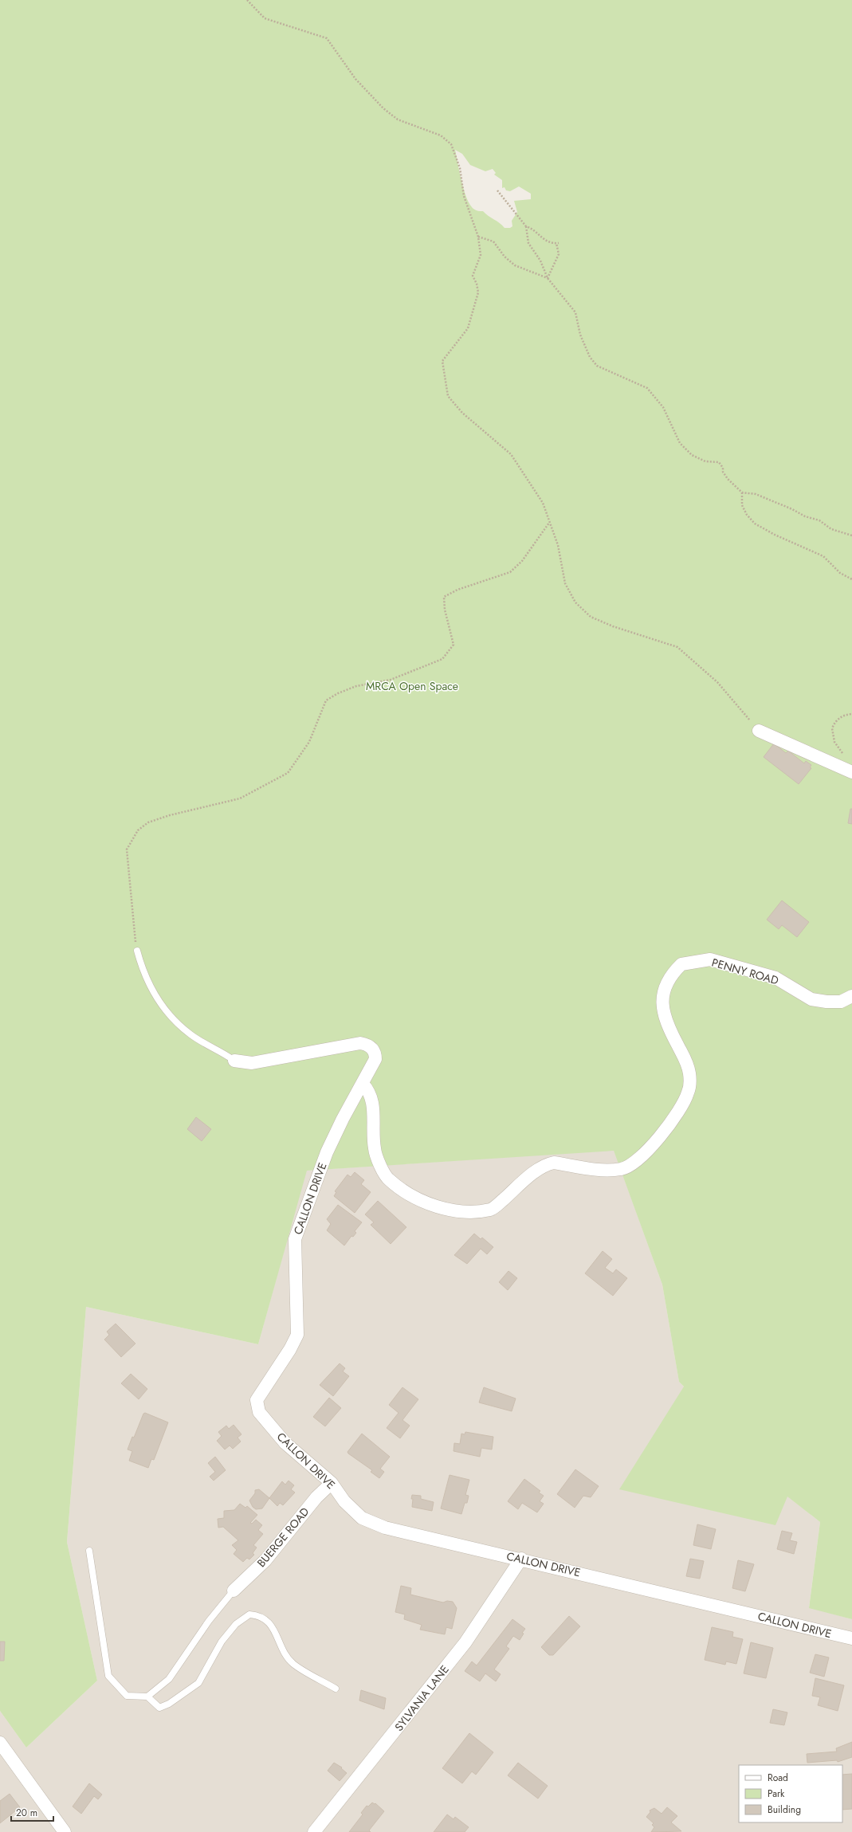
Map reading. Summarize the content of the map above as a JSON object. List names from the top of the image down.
{
  "streets": {
    "street": [
      "PENNY ROAD",
      "CALLON DRIVE",
      "BUERGE ROAD",
      "SYLVANIA LANE"
    ]
  },
  "crossings": [
    ["PENNY ROAD", "CALLON DRIVE"],
    ["CALLON DRIVE", "BUERGE ROAD"],
    ["CALLON DRIVE", "SYLVANIA LANE"]
  ],
  "parks": ["MRCA Open Space"],
  "legend": ["Road", "Park", "Building"],
  "scale_bar": "20 m"
}
